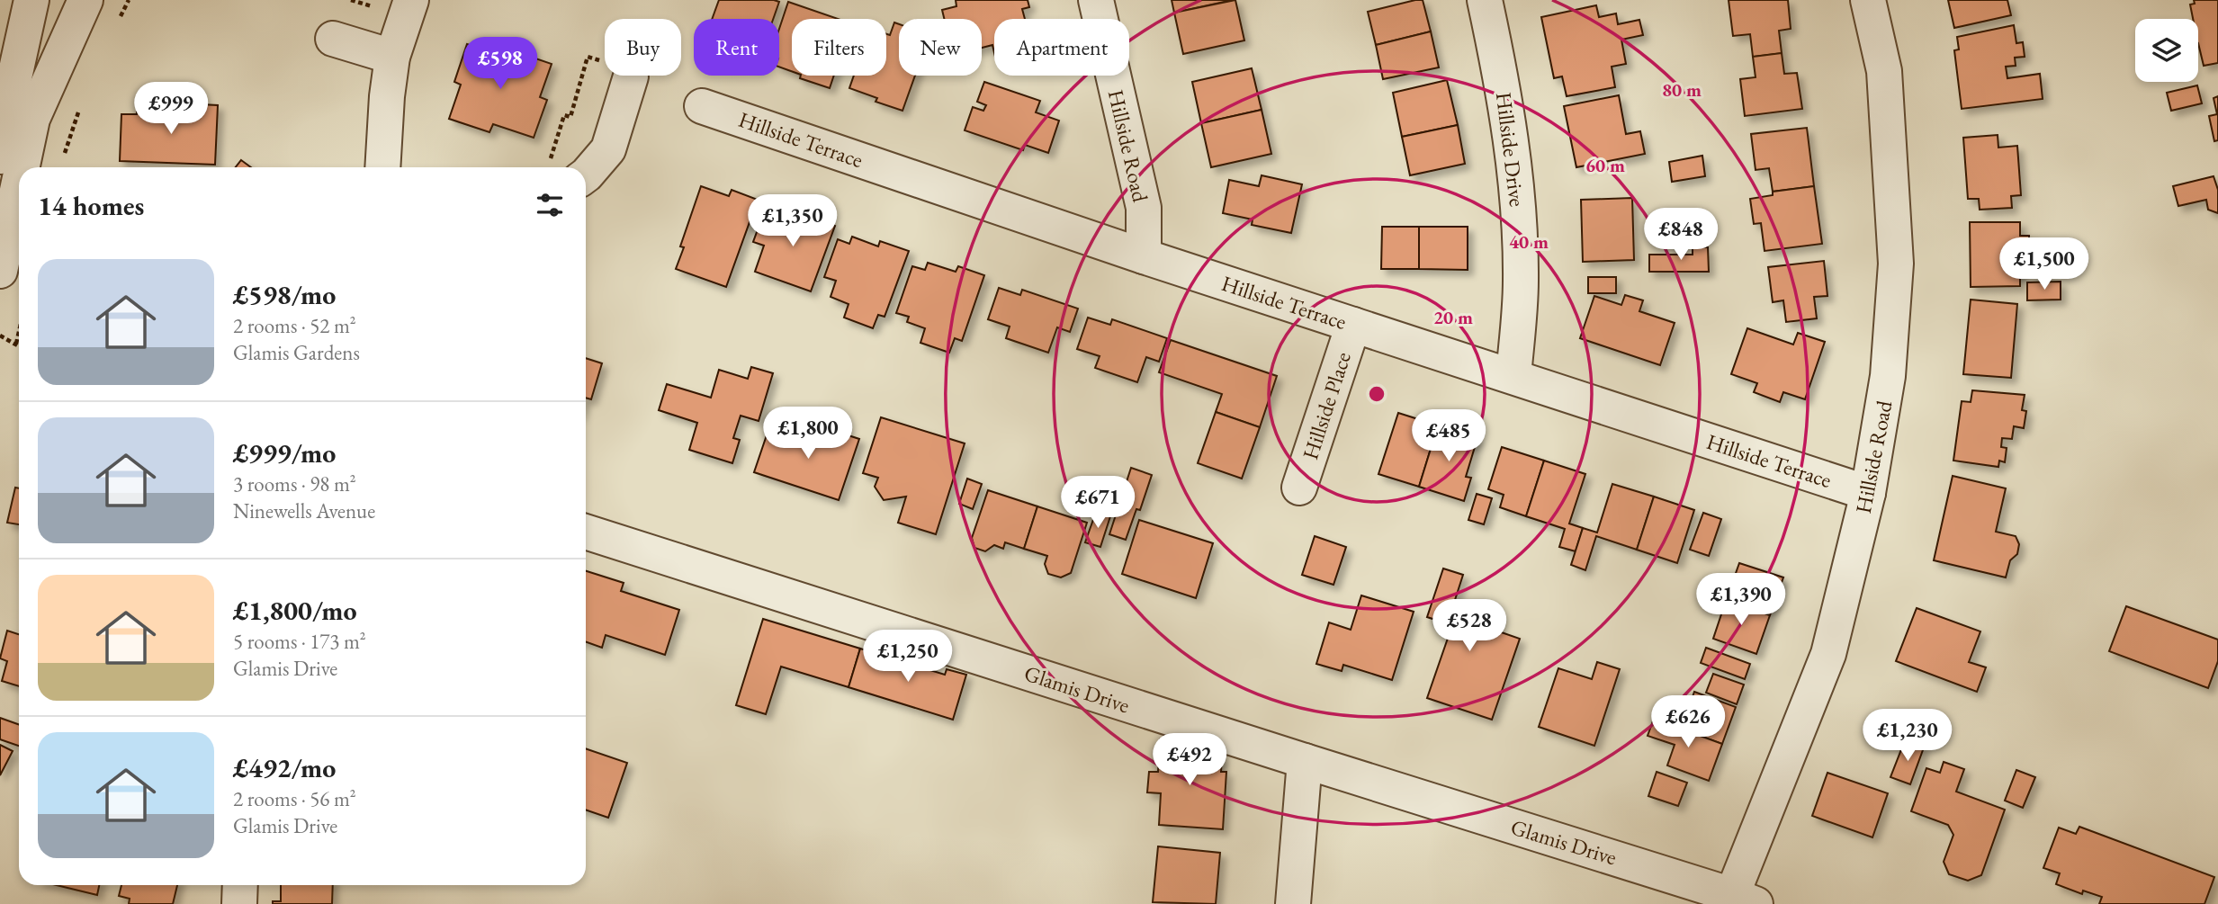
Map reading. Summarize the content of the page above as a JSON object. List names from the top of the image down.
{
  "streets": {
    "street": [
      "Hillside Terrace",
      "Hillside Road",
      "Hillside Drive",
      "Hillside Place",
      "Glamis Drive"
    ]
  },
  "crossings": [
    ["Hillside Terrace", "Hillside Road"],
    ["Hillside Terrace", "Hillside Drive"],
    ["Hillside Terrace", "Hillside Place"],
    ["Hillside Road", "Glamis Drive"]
  ],
  "page": {
    "chip": [
      "Buy",
      "Rent",
      "Filters",
      "New",
      "Apartment"
    ],
    "price": [
      "£598",
      "£999",
      "£1,350",
      "£848",
      "£1,500",
      "£1,800",
      "£485",
      "£671",
      "£1,390",
      "£528",
      "£1,250",
      "£626",
      "£1,230",
      "£492"
    ],
    "heading": "14 homes",
    "list": [
      {
        "name": "£598/mo",
        "note": "2 rooms · 52 m² · Glamis Gardens"
      },
      {
        "name": "£999/mo",
        "note": "3 rooms · 98 m² · Ninewells Avenue"
      },
      {
        "name": "£1,800/mo",
        "note": "5 rooms · 173 m² · Glamis Drive"
      },
      {
        "name": "£492/mo",
        "note": "2 rooms · 56 m² · Glamis Drive"
      }
    ]
  },
  "rings": [
    "80 m",
    "60 m",
    "40 m",
    "20 m"
  ]
}
